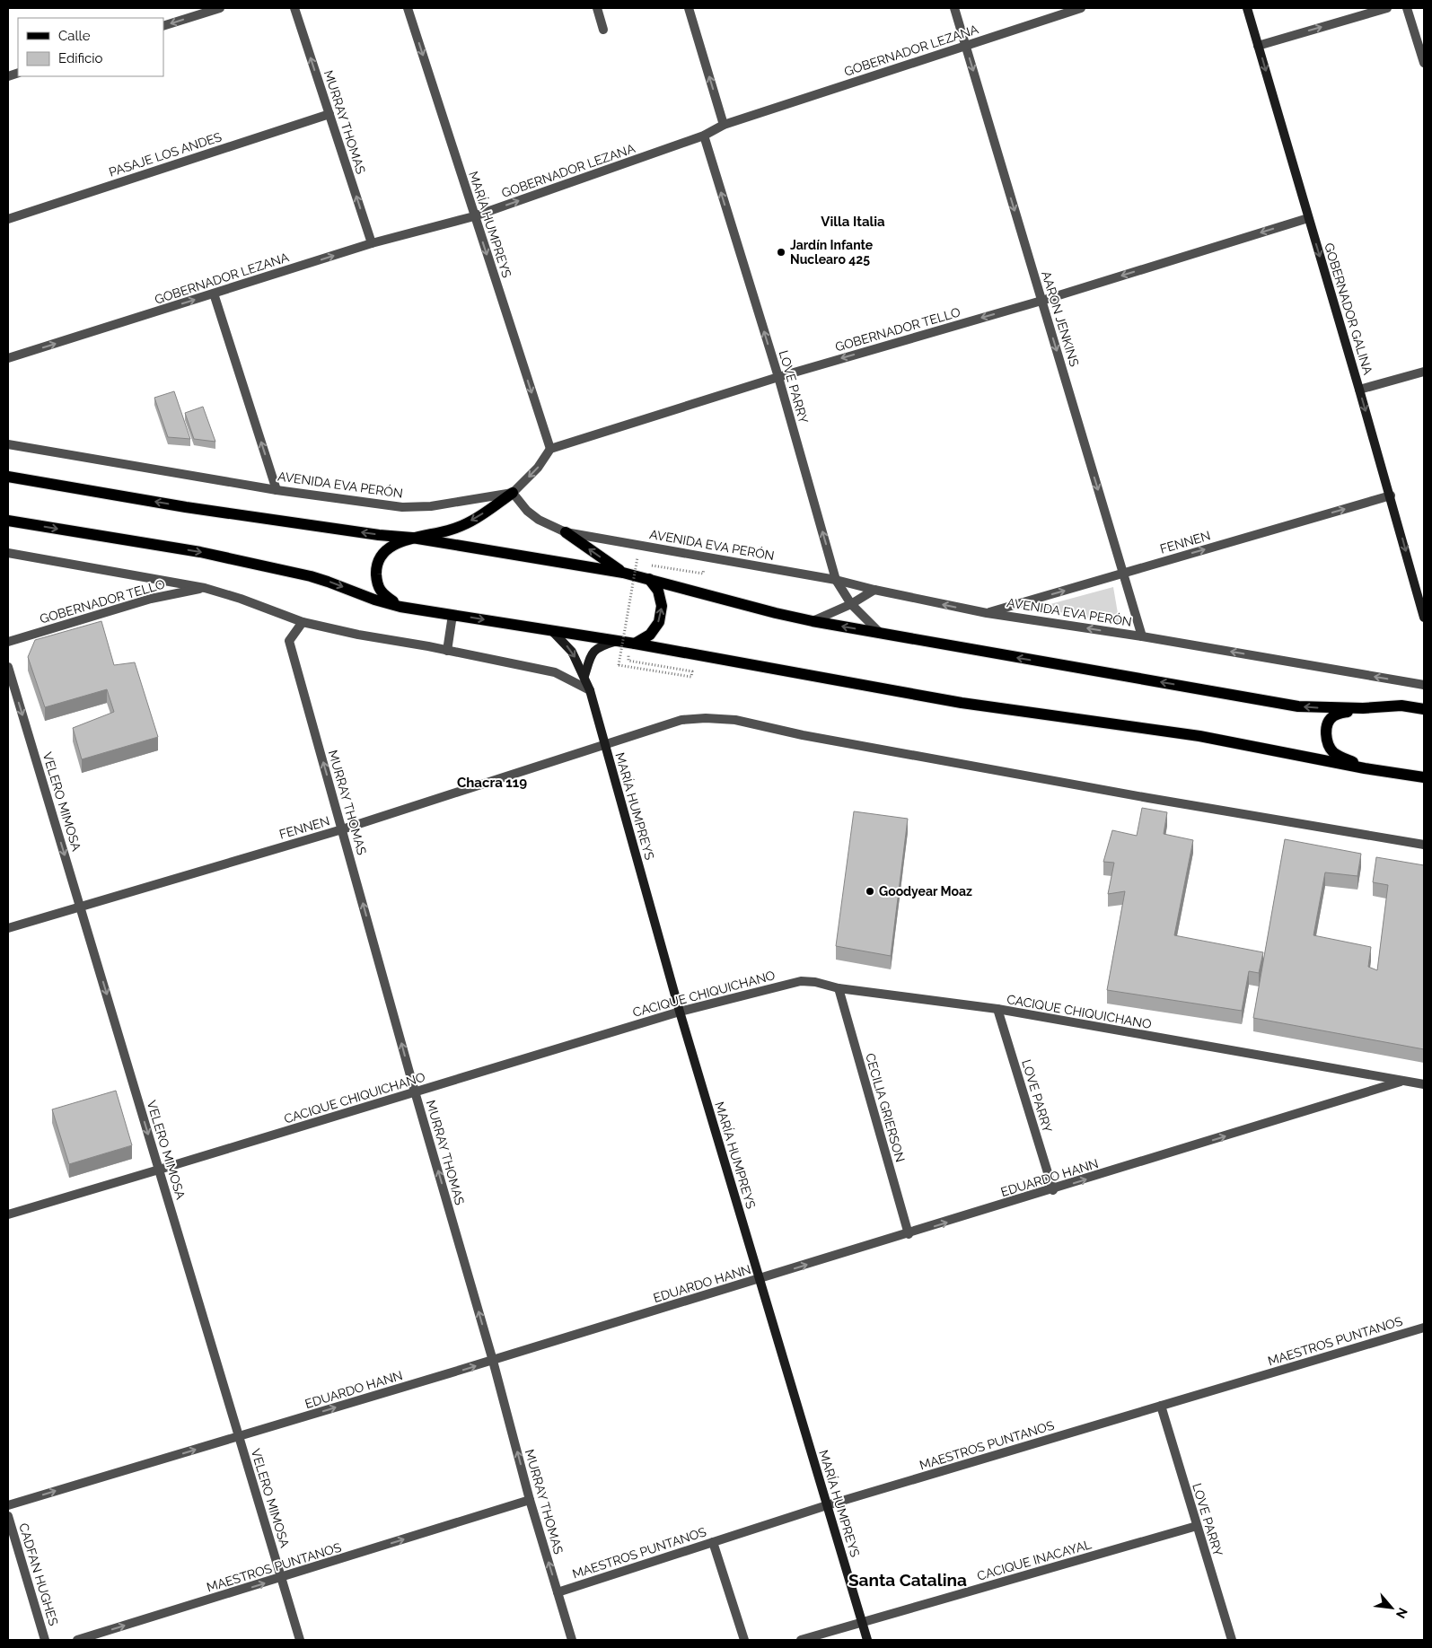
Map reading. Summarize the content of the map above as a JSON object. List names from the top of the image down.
{
  "streets": {
    "street": [
      "GOBERNADOR LEZANA",
      "MURRAY THOMAS",
      "PASAJE LOS ANDES",
      "MARÍA HUMPREYS",
      "GOBERNADOR GALINA",
      "AARON JENKINS",
      "GOBERNADOR TELLO",
      "LOVE PARRY",
      "AVENIDA EVA PERÓN",
      "FENNEN",
      "VELERO MIMOSA",
      "CACIQUE CHIQUICHANO",
      "CECILIA GRIERSON",
      "EDUARDO HANN",
      "MAESTROS PUNTANOS",
      "CACIQUE INACAYAL",
      "CADFAN HUGHES"
    ]
  },
  "crossings": [
    ["GOBERNADOR LEZANA", "MURRAY THOMAS"],
    ["GOBERNADOR LEZANA", "MARÍA HUMPREYS"],
    ["GOBERNADOR LEZANA", "AARON JENKINS"],
    ["GOBERNADOR LEZANA", "LOVE PARRY"],
    ["MURRAY THOMAS", "PASAJE LOS ANDES"],
    ["MURRAY THOMAS", "FENNEN"],
    ["MURRAY THOMAS", "CACIQUE CHIQUICHANO"],
    ["MURRAY THOMAS", "EDUARDO HANN"],
    ["MURRAY THOMAS", "MAESTROS PUNTANOS"],
    ["MARÍA HUMPREYS", "GOBERNADOR TELLO"],
    ["MARÍA HUMPREYS", "FENNEN"],
    ["MARÍA HUMPREYS", "CACIQUE CHIQUICHANO"],
    ["MARÍA HUMPREYS", "EDUARDO HANN"],
    ["MARÍA HUMPREYS", "MAESTROS PUNTANOS"],
    ["MARÍA HUMPREYS", "CACIQUE INACAYAL"],
    ["GOBERNADOR GALINA", "GOBERNADOR TELLO"],
    ["GOBERNADOR GALINA", "FENNEN"],
    ["AARON JENKINS", "GOBERNADOR TELLO"],
    ["AARON JENKINS", "AVENIDA EVA PERÓN"],
    ["AARON JENKINS", "FENNEN"],
    ["GOBERNADOR TELLO", "LOVE PARRY"],
    ["LOVE PARRY", "AVENIDA EVA PERÓN"],
    ["LOVE PARRY", "CACIQUE CHIQUICHANO"],
    ["LOVE PARRY", "EDUARDO HANN"],
    ["LOVE PARRY", "MAESTROS PUNTANOS"],
    ["LOVE PARRY", "CACIQUE INACAYAL"],
    ["AVENIDA EVA PERÓN", "FENNEN"],
    ["FENNEN", "VELERO MIMOSA"],
    ["VELERO MIMOSA", "CACIQUE CHIQUICHANO"],
    ["VELERO MIMOSA", "EDUARDO HANN"],
    ["VELERO MIMOSA", "MAESTROS PUNTANOS"],
    ["CACIQUE CHIQUICHANO", "CECILIA GRIERSON"],
    ["CACIQUE CHIQUICHANO", "EDUARDO HANN"],
    ["CECILIA GRIERSON", "EDUARDO HANN"]
  ],
  "one_way": [
    "GOBERNADOR LEZANA",
    "MURRAY THOMAS",
    "GOBERNADOR GALINA",
    "AARON JENKINS",
    "GOBERNADOR TELLO",
    "LOVE PARRY",
    "AVENIDA EVA PERÓN",
    "VELERO MIMOSA",
    "EDUARDO HANN"
  ],
  "districts": ["Villa Italia", "Chacra 119", "Santa Catalina"],
  "places": ["Jardín Infante Nuclearo 425", "Goodyear Moaz"],
  "legend": ["Calle", "Edificio"],
  "north": "bottom right"
}
